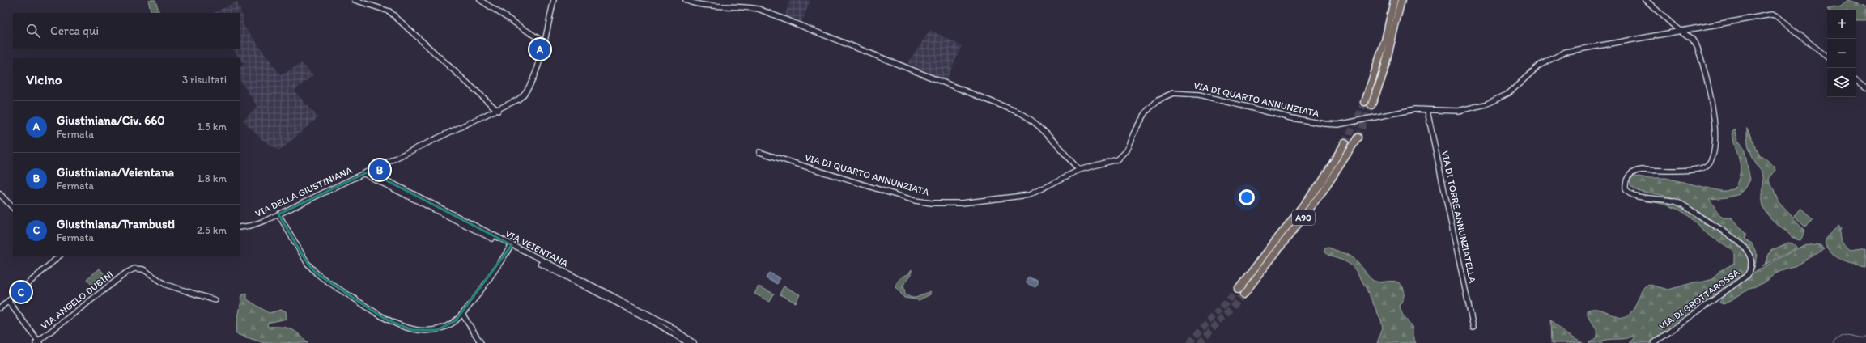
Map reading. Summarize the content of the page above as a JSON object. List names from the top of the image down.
{
  "streets": {
    "highway": ["A90"],
    "street": [
      "VIA DI QUARTO ANNUNZIATA",
      "VIA DELLA GIUSTINIANA",
      "VIA DI TORRE ANNUNZIATELLA",
      "VIA VEIENTANA",
      "VIA DI GROTTAROSSA",
      "VIA ANGELO DUBINI"
    ]
  },
  "crossings": [
    ["VIA DI QUARTO ANNUNZIATA", "VIA DI TORRE ANNUNZIATELLA"],
    ["VIA DI QUARTO ANNUNZIATA", "VIA DI GROTTAROSSA"],
    ["VIA DELLA GIUSTINIANA", "VIA VEIENTANA"]
  ],
  "page": {
    "map_buttons": ["+", "−"],
    "search": "Cerca qui",
    "pins": ["A", "B", "C"],
    "heading": ["Vicino", "3 risultati"],
    "list": [
      {
        "mark": "A",
        "name": "Giustiniana/Civ. 660",
        "note": "Fermata",
        "value": "1.5 km"
      },
      {
        "mark": "B",
        "name": "Giustiniana/Veientana",
        "note": "Fermata",
        "value": "1.8 km"
      },
      {
        "mark": "C",
        "name": "Giustiniana/Trambusti",
        "note": "Fermata",
        "value": "2.5 km"
      }
    ]
  }
}
